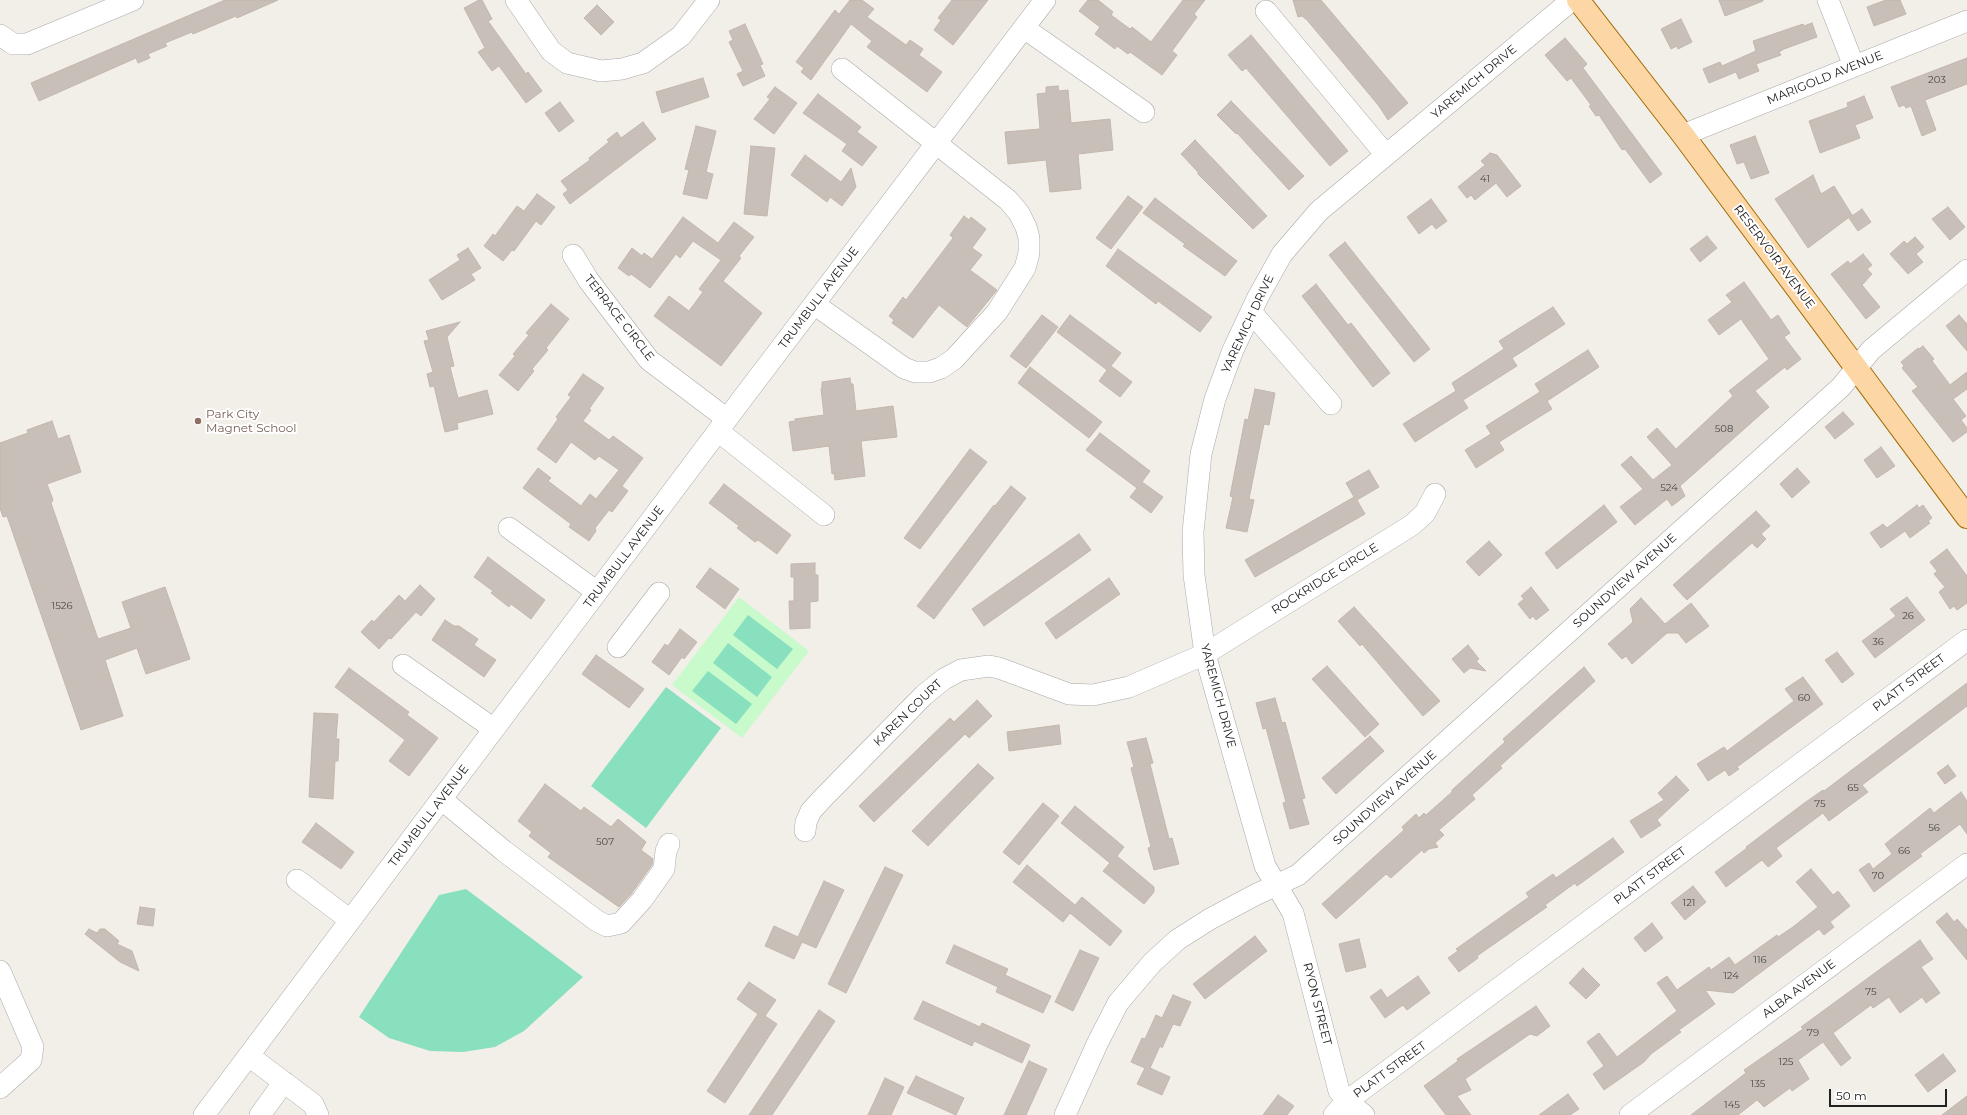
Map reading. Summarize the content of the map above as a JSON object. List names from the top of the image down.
{
  "streets": {
    "main road": ["RESERVOIR AVENUE"],
    "street": [
      "MARIGOLD AVENUE",
      "YAREMICH DRIVE",
      "TRUMBULL AVENUE",
      "TERRACE CIRCLE",
      "ROCKRIDGE CIRCLE",
      "SOUNDVIEW AVENUE",
      "PLATT STREET",
      "KAREN COURT",
      "ALBA AVENUE",
      "RYON STREET"
    ]
  },
  "crossings": [
    ["MARIGOLD AVENUE", "RESERVOIR AVENUE"],
    ["YAREMICH DRIVE", "ROCKRIDGE CIRCLE"],
    ["YAREMICH DRIVE", "SOUNDVIEW AVENUE"],
    ["YAREMICH DRIVE", "KAREN COURT"],
    ["YAREMICH DRIVE", "RYON STREET"],
    ["RESERVOIR AVENUE", "SOUNDVIEW AVENUE"],
    ["TRUMBULL AVENUE", "TERRACE CIRCLE"],
    ["ROCKRIDGE CIRCLE", "KAREN COURT"],
    ["SOUNDVIEW AVENUE", "RYON STREET"],
    ["PLATT STREET", "RYON STREET"]
  ],
  "places": ["Park City Magnet School"],
  "house_numbers": [
    "203",
    "41",
    "508",
    "524",
    "1526",
    "26",
    "36",
    "60",
    "65",
    "75",
    "56",
    "507",
    "66",
    "70",
    "121",
    "116",
    "124",
    "75",
    "79",
    "125",
    "135",
    "145"
  ],
  "scale_bar": "50 m"
}
